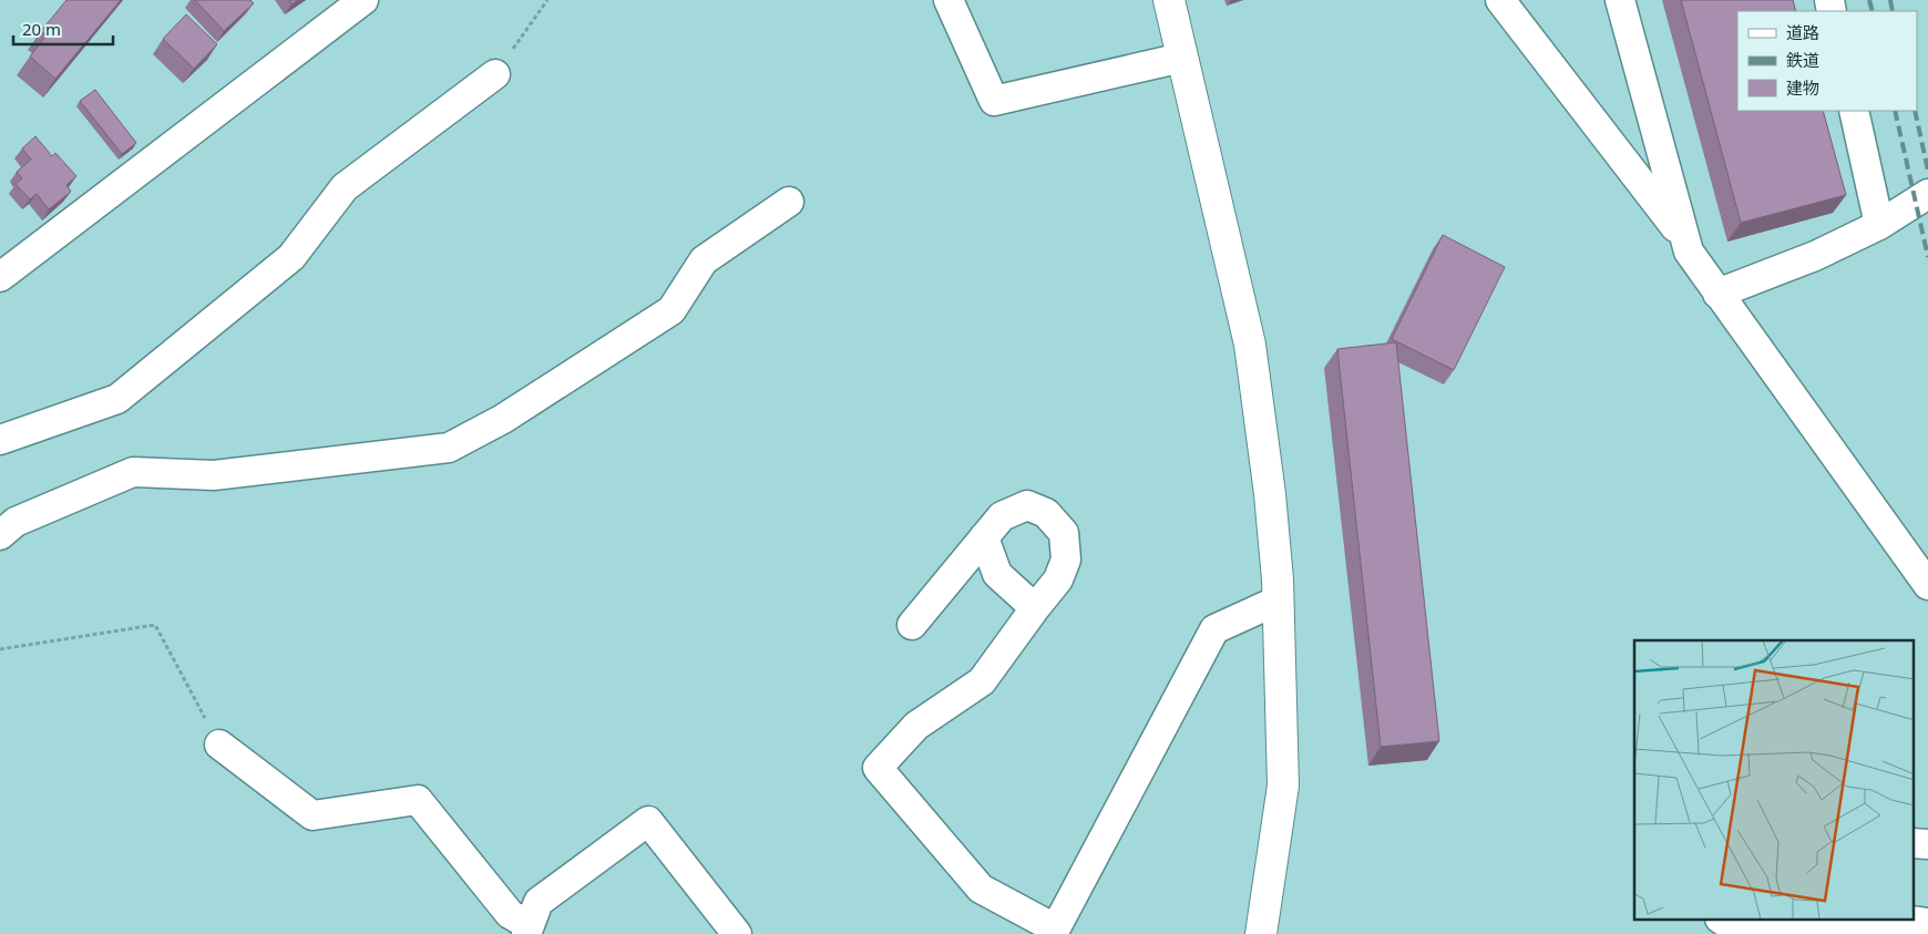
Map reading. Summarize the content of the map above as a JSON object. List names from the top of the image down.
{
  "legend": ["道路", "鉄道", "建物"],
  "scale_bar": "20 m"
}
